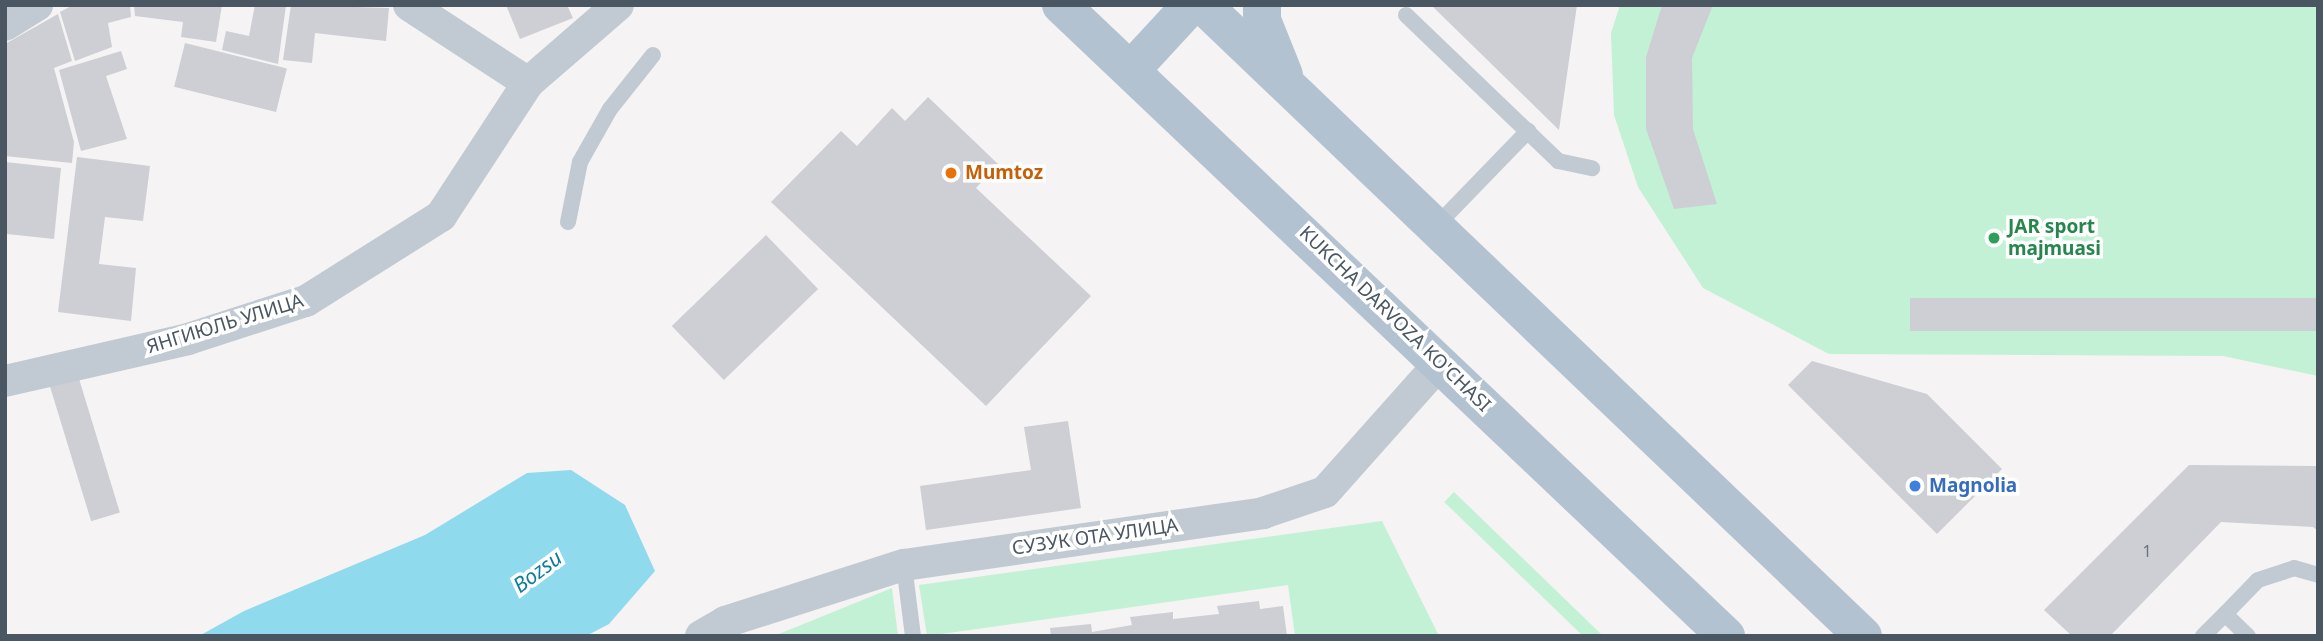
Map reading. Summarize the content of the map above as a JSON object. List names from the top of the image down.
{
  "streets": {
    "main road": ["KUKCHA DARVOZA KO'CHASI"],
    "street": ["ЯНГИЮЛЬ УЛИЦА", "СУЗУК ОТА УЛИЦА"]
  },
  "crossings": [
    ["KUKCHA DARVOZA KO'CHASI", "СУЗУК ОТА УЛИЦА"]
  ],
  "water": ["Bozsu"],
  "places": ["Mumtoz", "JAR sport majmuasi", "Magnolia"],
  "house_numbers": ["1"]
}
